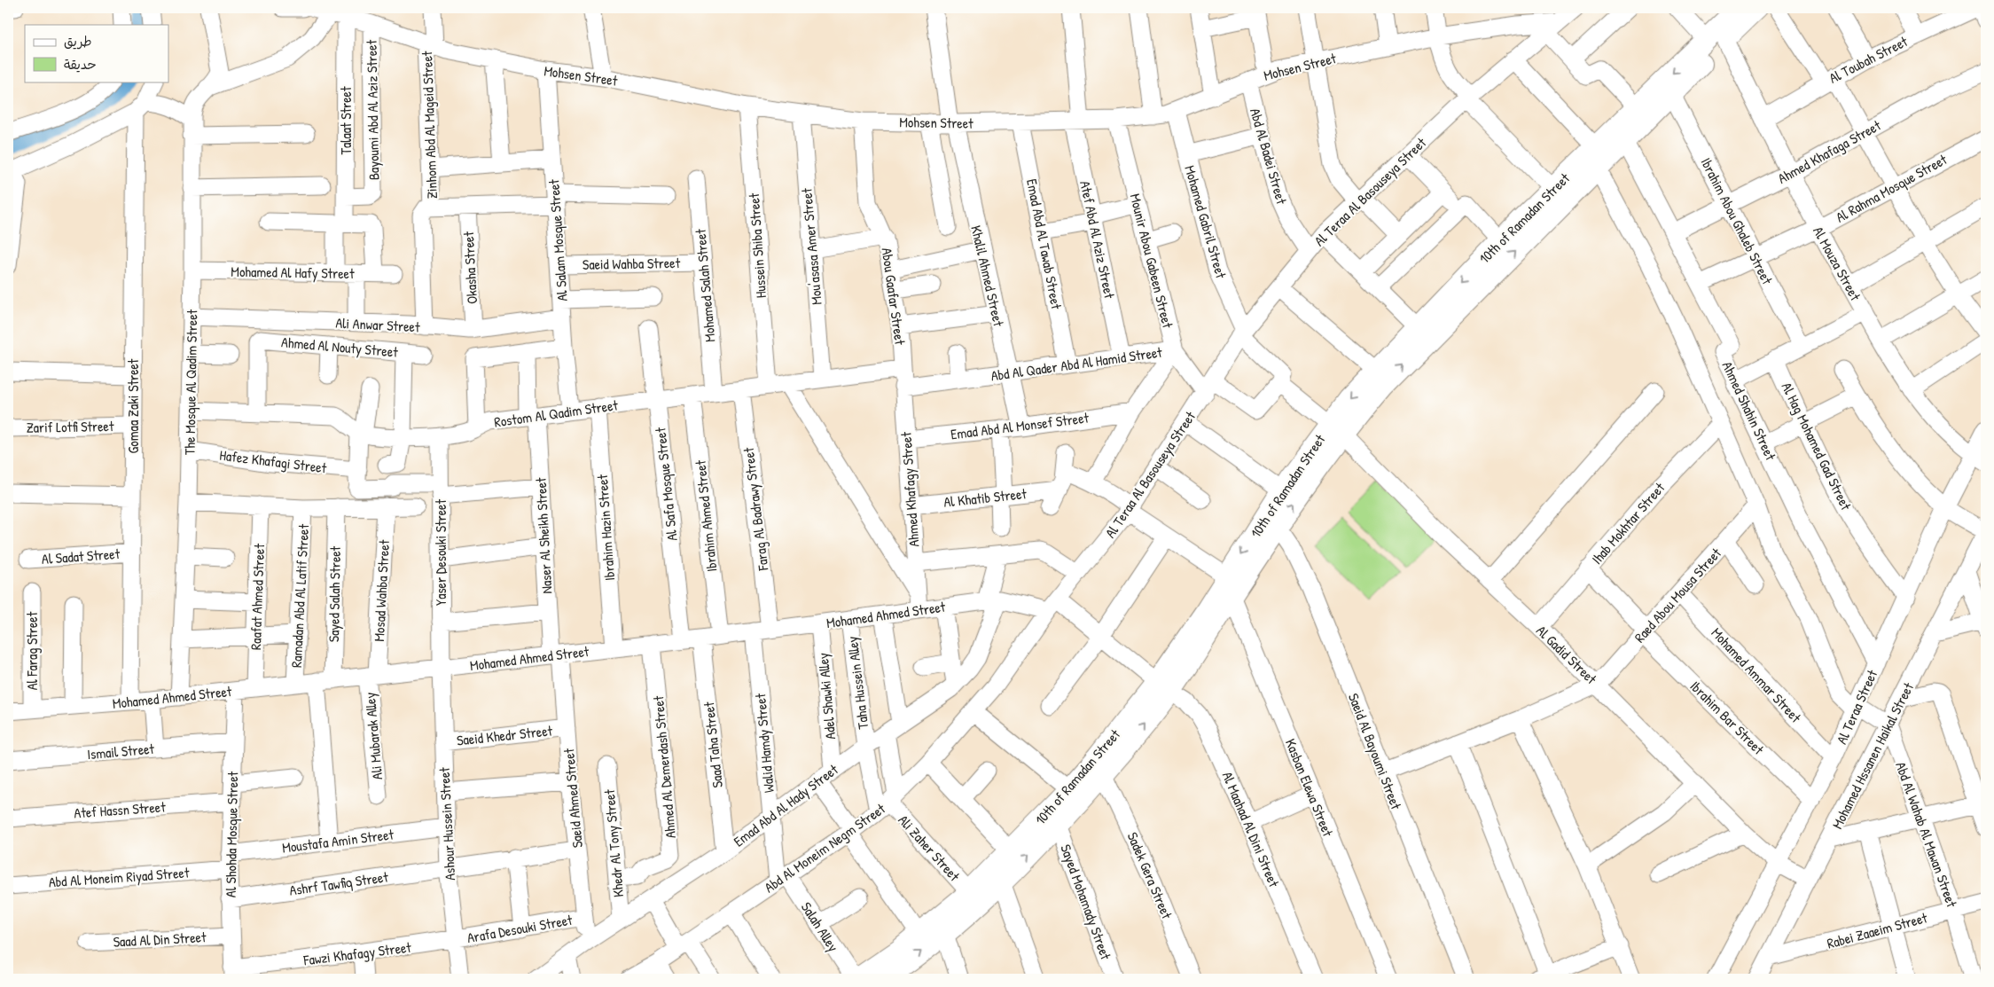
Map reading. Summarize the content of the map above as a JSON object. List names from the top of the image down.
{
  "streets": {
    "main road": ["10th of Ramadan Street"],
    "street": [
      "Al Toubah Street",
      "Mohsen Street",
      "Bayoumi Abd Al Aziz Street",
      "Talaat Street",
      "Zinhom Abd Al Mageid Street",
      "Ahmed Khafaga Street",
      "Abd Al Badei Street",
      "Al Rahma Mosque Street",
      "Al Teraa Al Basouseya Street",
      "Ibrahim Abou Ghaleb Street",
      "Mohamed Gabril Street",
      "Atef Abd Al Aziz Street",
      "Al Salam Mosque Street",
      "Emad Abd Al Tawab Street",
      "Hussein Shiba Street",
      "Mou'asasa Amer Street",
      "Mounir Abou Gabeen Street",
      "Saeid Wahba Street",
      "Al Mouza Street",
      "Okasha Street",
      "Mohamed Al Hafy Street",
      "Khalil Ahmed Street",
      "Mohamed Salah Street",
      "Abou Gaafar Street",
      "Ali Anwar Street",
      "Ahmed Al Nouty Street",
      "Abd Al Qader Abd Al Hamid Street",
      "The Mosque Al Qadim Street",
      "Gomaa Zaki Street",
      "Ahmed Shahin Street",
      "Rostom Al Qadim Street",
      "Emad Abd Al Monsef Street",
      "Zarif Lotfi Street",
      "Al Hag Mohamed Gad Street",
      "Hafez Khafagi Street",
      "Al Safa Mosque Street",
      "Ahmed Khafagy Street",
      "Al Khatib Street",
      "Farag Al Badrawy Street",
      "Ibrahim Ahmed Street",
      "Ihab Mokhtar Street",
      "Ibrahim Hazin Street",
      "Naser Al Sheikh Street",
      "Yaser Desouki Street",
      "Al Sadat Street",
      "Mosad Wahba Street",
      "Sayed Salah Street",
      "Raed Abou Mousa Street",
      "Ramadan Abd Al Latif Street",
      "Raafat Ahmed Street",
      "Mohamed Ahmed Street",
      "Al Farag Street",
      "Al Gadid Street",
      "Mohamed Ammar Street",
      "Taha Hussein Alley",
      "Adel Shawki Alley",
      "Al Teraa Street",
      "Ibrahim Bar Street",
      "Saeid Khedr Street",
      "Ali Mubarak Alley",
      "Walid Hamdy Street",
      "Saad Taha Street",
      "Ismail Street",
      "Saeid Al Bayoumi Street",
      "Mohamed Hssanen Haikal Street",
      "Ahmed Al Demerdash Street",
      "Kasban Elewa Street",
      "Saeid Ahmed Street",
      "Emad Abd Al Hady Street",
      "Atef Hassn Street",
      "Ashour Hussein Street",
      "Al Maahad Al Dini Street",
      "Al Shohda Mosque Street",
      "Abd Al Wahab Al Mawan Street",
      "Moustafa Amin Street",
      "Khedr Al Tony Street",
      "Abd Al Moneim Negm Street",
      "Ali Zaher Street",
      "Sadek Gera Street",
      "Abd Al Moneim Riyad Street",
      "Ashrf Tawfiq Street",
      "Sayed Mohamady Street",
      "Salah Alley",
      "Arafa Desouki Street",
      "Rabei Zaaeim Street",
      "Saad Al Din Street",
      "Fawzi Khafagy Street"
    ]
  },
  "crossings": [
    ["Al Toubah Street", "Al Mouza Street"],
    ["Mohsen Street", "Bayoumi Abd Al Aziz Street"],
    ["Mohsen Street", "Talaat Street"],
    ["Mohsen Street", "Zinhom Abd Al Mageid Street"],
    ["Mohsen Street", "Abd Al Badei Street"],
    ["Mohsen Street", "Al Teraa Al Basouseya Street"],
    ["Mohsen Street", "Mohamed Gabril Street"],
    ["Mohsen Street", "Atef Abd Al Aziz Street"],
    ["Mohsen Street", "Al Salam Mosque Street"],
    ["Mohsen Street", "Emad Abd Al Tawab Street"],
    ["Mohsen Street", "Hussein Shiba Street"],
    ["Mohsen Street", "Mou'asasa Amer Street"],
    ["Mohsen Street", "Mounir Abou Gabeen Street"],
    ["Mohsen Street", "Khalil Ahmed Street"],
    ["Mohsen Street", "Abou Gaafar Street"],
    ["Bayoumi Abd Al Aziz Street", "Talaat Street"],
    ["Talaat Street", "Mohamed Al Hafy Street"],
    ["Zinhom Abd Al Mageid Street", "Ali Anwar Street"],
    ["Ahmed Khafaga Street", "Ibrahim Abou Ghaleb Street"],
    ["Ahmed Khafaga Street", "Al Mouza Street"],
    ["Ahmed Khafaga Street", "Ahmed Shahin Street"],
    ["Abd Al Badei Street", "Al Teraa Al Basouseya Street"],
    ["Al Rahma Mosque Street", "Ibrahim Abou Ghaleb Street"],
    ["Al Rahma Mosque Street", "Al Mouza Street"],
    ["Al Rahma Mosque Street", "Ahmed Shahin Street"],
    ["Al Teraa Al Basouseya Street", "Mohamed Gabril Street"],
    ["Al Teraa Al Basouseya Street", "Mounir Abou Gabeen Street"],
    ["Al Teraa Al Basouseya Street", "Mohamed Ahmed Street"],
    ["Al Teraa Al Basouseya Street", "Abd Al Moneim Negm Street"],
    ["10th of Ramadan Street", "Ibrahim Abou Ghaleb Street"],
    ["10th of Ramadan Street", "Al Mouza Street"],
    ["10th of Ramadan Street", "Ahmed Shahin Street"],
    ["10th of Ramadan Street", "Mohamed Ahmed Street"],
    ["10th of Ramadan Street", "Al Gadid Street"],
    ["10th of Ramadan Street", "Saeid Al Bayoumi Street"],
    ["10th of Ramadan Street", "Kasban Elewa Street"],
    ["10th of Ramadan Street", "Al Maahad Al Dini Street"],
    ["10th of Ramadan Street", "Ali Zaher Street"],
    ["10th of Ramadan Street", "Sadek Gera Street"],
    ["10th of Ramadan Street", "Sayed Mohamady Street"],
    ["10th of Ramadan Street", "Salah Alley"],
    ["Atef Abd Al Aziz Street", "Abd Al Qader Abd Al Hamid Street"],
    ["Al Salam Mosque Street", "Saeid Wahba Street"],
    ["Al Salam Mosque Street", "Ali Anwar Street"],
    ["Al Salam Mosque Street", "Rostom Al Qadim Street"],
    ["Emad Abd Al Tawab Street", "Abd Al Qader Abd Al Hamid Street"],
    ["Hussein Shiba Street", "Rostom Al Qadim Street"],
    ["Mou'asasa Amer Street", "Rostom Al Qadim Street"],
    ["Mounir Abou Gabeen Street", "Abd Al Qader Abd Al Hamid Street"],
    ["Mounir Abou Gabeen Street", "Al Gadid Street"],
    ["Saeid Wahba Street", "Mohamed Salah Street"],
    ["Al Mouza Street", "Al Teraa Street"],
    ["Okasha Street", "Ali Anwar Street"],
    ["Mohamed Al Hafy Street", "The Mosque Al Qadim Street"],
    ["Khalil Ahmed Street", "Abd Al Qader Abd Al Hamid Street"],
    ["Khalil Ahmed Street", "Emad Abd Al Monsef Street"],
    ["Mohamed Salah Street", "Rostom Al Qadim Street"],
    ["Abou Gaafar Street", "Rostom Al Qadim Street"],
    ["Abou Gaafar Street", "Ahmed Khafagy Street"],
    ["Ali Anwar Street", "The Mosque Al Qadim Street"],
    ["Ahmed Al Nouty Street", "Rostom Al Qadim Street"],
    ["Abd Al Qader Abd Al Hamid Street", "Emad Abd Al Monsef Street"],
    ["Abd Al Qader Abd Al Hamid Street", "Ahmed Khafagy Street"],
    ["The Mosque Al Qadim Street", "Rostom Al Qadim Street"],
    ["The Mosque Al Qadim Street", "Hafez Khafagi Street"],
    ["The Mosque Al Qadim Street", "Ramadan Abd Al Latif Street"],
    ["The Mosque Al Qadim Street", "Mohamed Ahmed Street"],
    ["Gomaa Zaki Street", "Zarif Lotfi Street"],
    ["Gomaa Zaki Street", "Al Sadat Street"],
    ["Gomaa Zaki Street", "Mohamed Ahmed Street"],
    ["Ahmed Shahin Street", "Al Teraa Street"],
    ["Rostom Al Qadim Street", "Al Safa Mosque Street"],
    ["Rostom Al Qadim Street", "Ahmed Khafagy Street"],
    ["Rostom Al Qadim Street", "Farag Al Badrawy Street"],
    ["Rostom Al Qadim Street", "Ibrahim Ahmed Street"],
    ["Rostom Al Qadim Street", "Ibrahim Hazin Street"],
    ["Rostom Al Qadim Street", "Naser Al Sheikh Street"],
    ["Rostom Al Qadim Street", "Yaser Desouki Street"],
    ["Emad Abd Al Monsef Street", "Ahmed Khafagy Street"],
    ["Al Hag Mohamed Gad Street", "Al Teraa Street"],
    ["Al Safa Mosque Street", "Mohamed Ahmed Street"],
    ["Ahmed Khafagy Street", "Al Khatib Street"],
    ["Ahmed Khafagy Street", "Mohamed Ahmed Street"],
    ["Farag Al Badrawy Street", "Mohamed Ahmed Street"],
    ["Farag Al Badrawy Street", "Walid Hamdy Street"],
    ["Ibrahim Ahmed Street", "Mohamed Ahmed Street"],
    ["Ihab Mokhtar Street", "Al Gadid Street"],
    ["Ihab Mokhtar Street", "Ibrahim Bar Street"],
    ["Ibrahim Hazin Street", "Mohamed Ahmed Street"],
    ["Naser Al Sheikh Street", "Mohamed Ahmed Street"],
    ["Naser Al Sheikh Street", "Saeid Ahmed Street"],
    ["Yaser Desouki Street", "Mohamed Ahmed Street"],
    ["Yaser Desouki Street", "Ashour Hussein Street"],
    ["Mosad Wahba Street", "Ramadan Abd Al Latif Street"],
    ["Mosad Wahba Street", "Mohamed Ahmed Street"],
    ["Mosad Wahba Street", "Ali Mubarak Alley"],
    ["Sayed Salah Street", "Ramadan Abd Al Latif Street"],
    ["Sayed Salah Street", "Mohamed Ahmed Street"],
    ["Sayed Salah Street", "Moustafa Amin Street"],
    ["Raed Abou Mousa Street", "Al Gadid Street"],
    ["Raed Abou Mousa Street", "Mohamed Ammar Street"],
    ["Raed Abou Mousa Street", "Ibrahim Bar Street"],
    ["Ramadan Abd Al Latif Street", "Raafat Ahmed Street"],
    ["Ramadan Abd Al Latif Street", "Mohamed Ahmed Street"],
    ["Raafat Ahmed Street", "Mohamed Ahmed Street"],
    ["Mohamed Ahmed Street", "Al Farag Street"],
    ["Mohamed Ahmed Street", "Taha Hussein Alley"],
    ["Mohamed Ahmed Street", "Adel Shawki Alley"],
    ["Mohamed Ahmed Street", "Ali Mubarak Alley"],
    ["Mohamed Ahmed Street", "Walid Hamdy Street"],
    ["Mohamed Ahmed Street", "Saad Taha Street"],
    ["Mohamed Ahmed Street", "Ahmed Al Demerdash Street"],
    ["Mohamed Ahmed Street", "Saeid Ahmed Street"],
    ["Mohamed Ahmed Street", "Emad Abd Al Hady Street"],
    ["Mohamed Ahmed Street", "Ashour Hussein Street"],
    ["Mohamed Ahmed Street", "Al Maahad Al Dini Street"],
    ["Mohamed Ahmed Street", "Al Shohda Mosque Street"],
    ["Mohamed Ahmed Street", "Abd Al Moneim Negm Street"],
    ["Al Gadid Street", "Al Teraa Street"],
    ["Al Gadid Street", "Mohamed Hssanen Haikal Street"],
    ["Mohamed Ammar Street", "Al Teraa Street"],
    ["Taha Hussein Alley", "Emad Abd Al Hady Street"],
    ["Taha Hussein Alley", "Abd Al Moneim Negm Street"],
    ["Taha Hussein Alley", "Ali Zaher Street"],
    ["Adel Shawki Alley", "Emad Abd Al Hady Street"],
    ["Al Teraa Street", "Ibrahim Bar Street"],
    ["Saeid Khedr Street", "Saeid Ahmed Street"],
    ["Saeid Khedr Street", "Ashour Hussein Street"],
    ["Walid Hamdy Street", "Emad Abd Al Hady Street"],
    ["Walid Hamdy Street", "Abd Al Moneim Negm Street"],
    ["Walid Hamdy Street", "Salah Alley"],
    ["Saad Taha Street", "Emad Abd Al Hady Street"],
    ["Ismail Street", "Al Shohda Mosque Street"],
    ["Mohamed Hssanen Haikal Street", "Abd Al Wahab Al Mawan Street"],
    ["Mohamed Hssanen Haikal Street", "Rabei Zaaeim Street"],
    ["Ahmed Al Demerdash Street", "Khedr Al Tony Street"],
    ["Saeid Ahmed Street", "Emad Abd Al Hady Street"],
    ["Saeid Ahmed Street", "Ashrf Tawfiq Street"],
    ["Saeid Ahmed Street", "Arafa Desouki Street"],
    ["Emad Abd Al Hady Street", "Khedr Al Tony Street"],
    ["Atef Hassn Street", "Al Shohda Mosque Street"],
    ["Ashour Hussein Street", "Moustafa Amin Street"],
    ["Ashour Hussein Street", "Ashrf Tawfiq Street"],
    ["Ashour Hussein Street", "Arafa Desouki Street"],
    ["Ashour Hussein Street", "Fawzi Khafagy Street"],
    ["Al Shohda Mosque Street", "Moustafa Amin Street"],
    ["Al Shohda Mosque Street", "Abd Al Moneim Riyad Street"],
    ["Al Shohda Mosque Street", "Ashrf Tawfiq Street"],
    ["Al Shohda Mosque Street", "Saad Al Din Street"],
    ["Al Shohda Mosque Street", "Fawzi Khafagy Street"],
    ["Abd Al Wahab Al Mawan Street", "Rabei Zaaeim Street"],
    ["Moustafa Amin Street", "Abd Al Moneim Riyad Street"],
    ["Abd Al Moneim Negm Street", "Ali Zaher Street"],
    ["Abd Al Moneim Negm Street", "Salah Alley"],
    ["Arafa Desouki Street", "Fawzi Khafagy Street"]
  ],
  "legend": ["طريق", "حديقة"]
}
